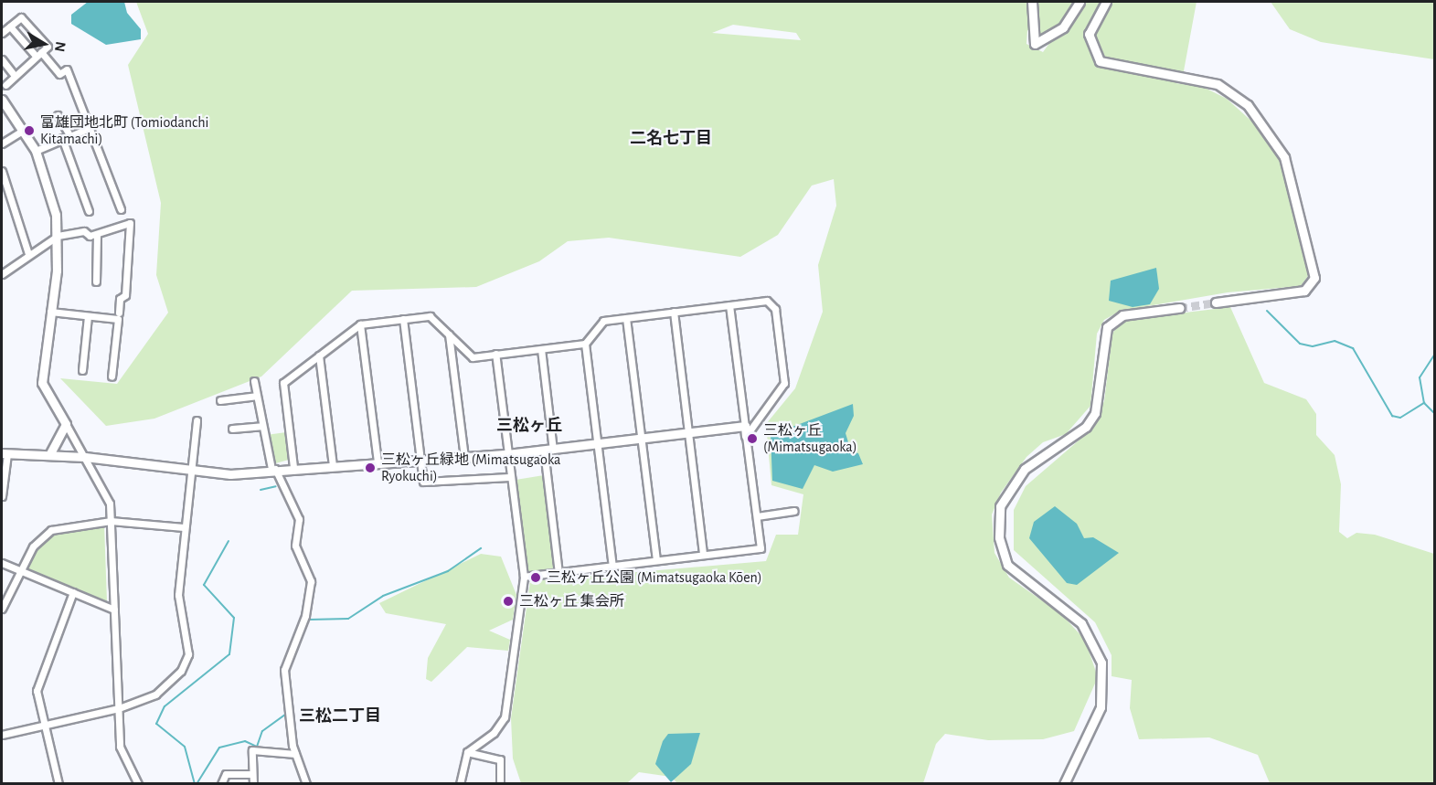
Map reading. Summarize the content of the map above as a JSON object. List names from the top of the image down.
{
  "districts": ["二名七丁目", "三松ヶ丘", "三松二丁目"],
  "places": [
    "富雄団地北町 (Tomiodanchi Kitamachi)",
    "三松ヶ丘 (Mimatsugaoka)",
    "三松ヶ丘緑地 (Mimatsugaoka Ryokuchi)",
    "三松ヶ丘公園 (Mimatsugaoka Kōen)",
    "三松ヶ丘 集会所"
  ],
  "north": "right"
}
